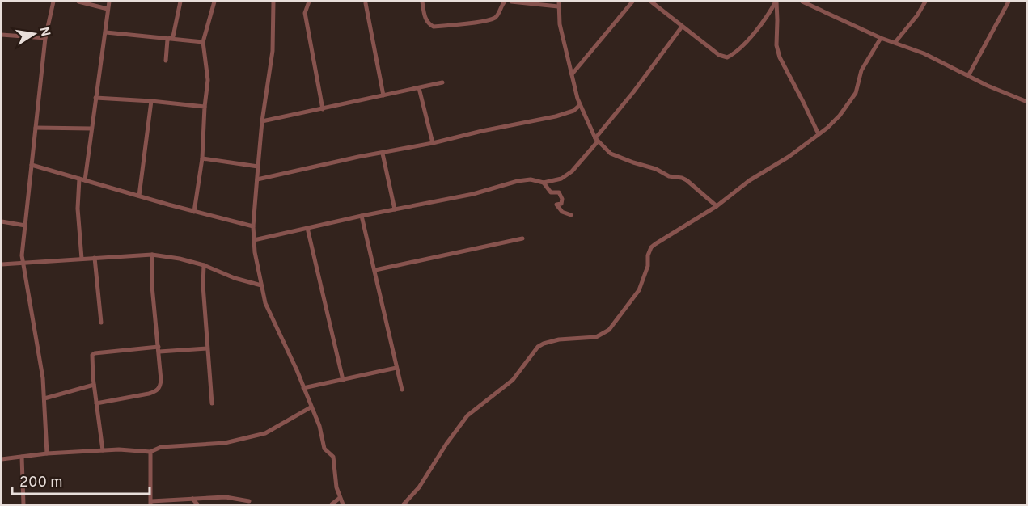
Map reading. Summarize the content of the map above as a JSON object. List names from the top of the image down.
{
  "scale_bar": "200 m",
  "north": "right"
}
